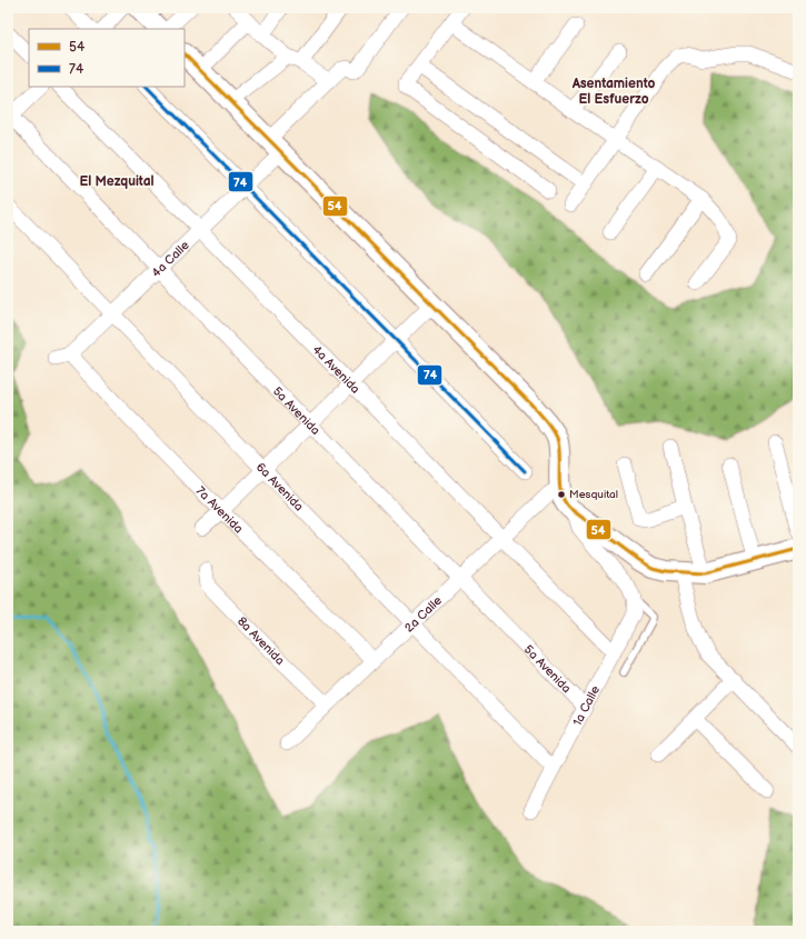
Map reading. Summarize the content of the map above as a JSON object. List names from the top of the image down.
{
  "streets": {
    "street": [
      "4a Calle",
      "4a Avenida",
      "5a Avenida",
      "6a Avenida",
      "7a Avenida",
      "2a Calle",
      "8a Avenida",
      "1a Calle"
    ]
  },
  "crossings": [
    ["4a Calle", "4a Avenida"],
    ["4a Calle", "5a Avenida"],
    ["4a Calle", "6a Avenida"],
    ["4a Calle", "7a Avenida"],
    ["4a Avenida", "2a Calle"],
    ["4a Avenida", "1a Calle"],
    ["5a Avenida", "2a Calle"],
    ["5a Avenida", "1a Calle"],
    ["6a Avenida", "2a Calle"],
    ["6a Avenida", "1a Calle"],
    ["7a Avenida", "2a Calle"],
    ["2a Calle", "8a Avenida"]
  ],
  "districts": ["Asentamiento El Esfuerzo", "El Mezquital"],
  "places": ["Mesquital"],
  "lines": ["transit line 54", "transit line 74"],
  "legend": ["54", "74"]
}
